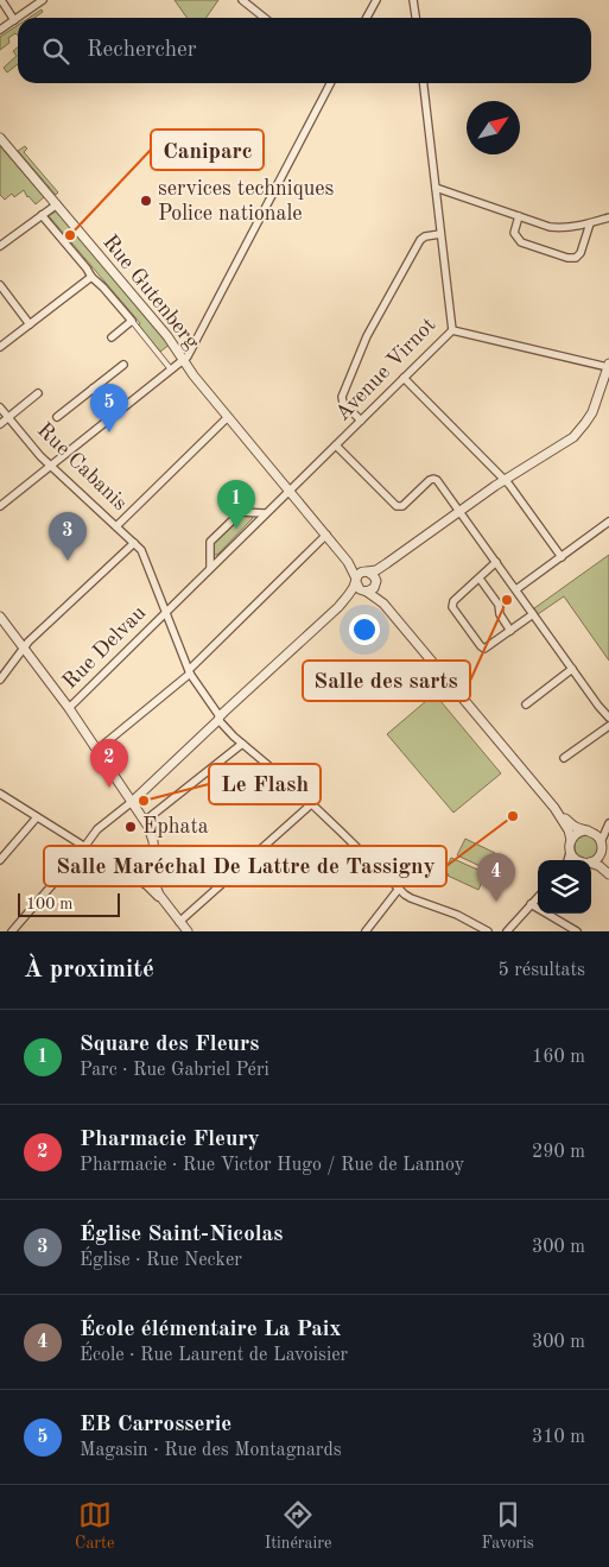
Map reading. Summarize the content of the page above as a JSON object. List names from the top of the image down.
{
  "streets": {
    "street": [
      "Rue Gutenberg",
      "Avenue Virnot",
      "Rue Cabanis",
      "Rue Delvau"
    ]
  },
  "crossings": [
    ["Rue Gutenberg", "Avenue Virnot"],
    ["Avenue Virnot", "Rue Delvau"],
    ["Rue Cabanis", "Rue Delvau"]
  ],
  "places": [
    "services techniques Police nationale",
    "Caniparc",
    "Salle des sarts",
    "Le Flash",
    "Salle Maréchal De Lattre de Tassigny",
    "Ephata"
  ],
  "scale_bar": "100 m",
  "north": "top right",
  "page": {
    "search": "Rechercher",
    "pins": [
      "5",
      "1",
      "3",
      "2",
      "4"
    ],
    "scale": "100 m",
    "heading": ["À proximité", "5 résultats"],
    "list": [
      {
        "mark": "1",
        "name": "Square des Fleurs",
        "note": "Parc · Rue Gabriel Péri",
        "value": "160 m"
      },
      {
        "mark": "2",
        "name": "Pharmacie Fleury",
        "note": "Pharmacie · Rue Victor Hugo / Rue de Lannoy",
        "value": "290 m"
      },
      {
        "mark": "3",
        "name": "Église Saint-Nicolas",
        "note": "Église · Rue Necker",
        "value": "300 m"
      },
      {
        "mark": "4",
        "name": "École élémentaire La Paix",
        "note": "École · Rue Laurent de Lavoisier",
        "value": "300 m"
      },
      {
        "mark": "5",
        "name": "EB Carrosserie",
        "note": "Magasin · Rue des Montagnards",
        "value": "310 m"
      }
    ],
    "nav": ["Carte", "Itinéraire", "Favoris"]
  }
}
